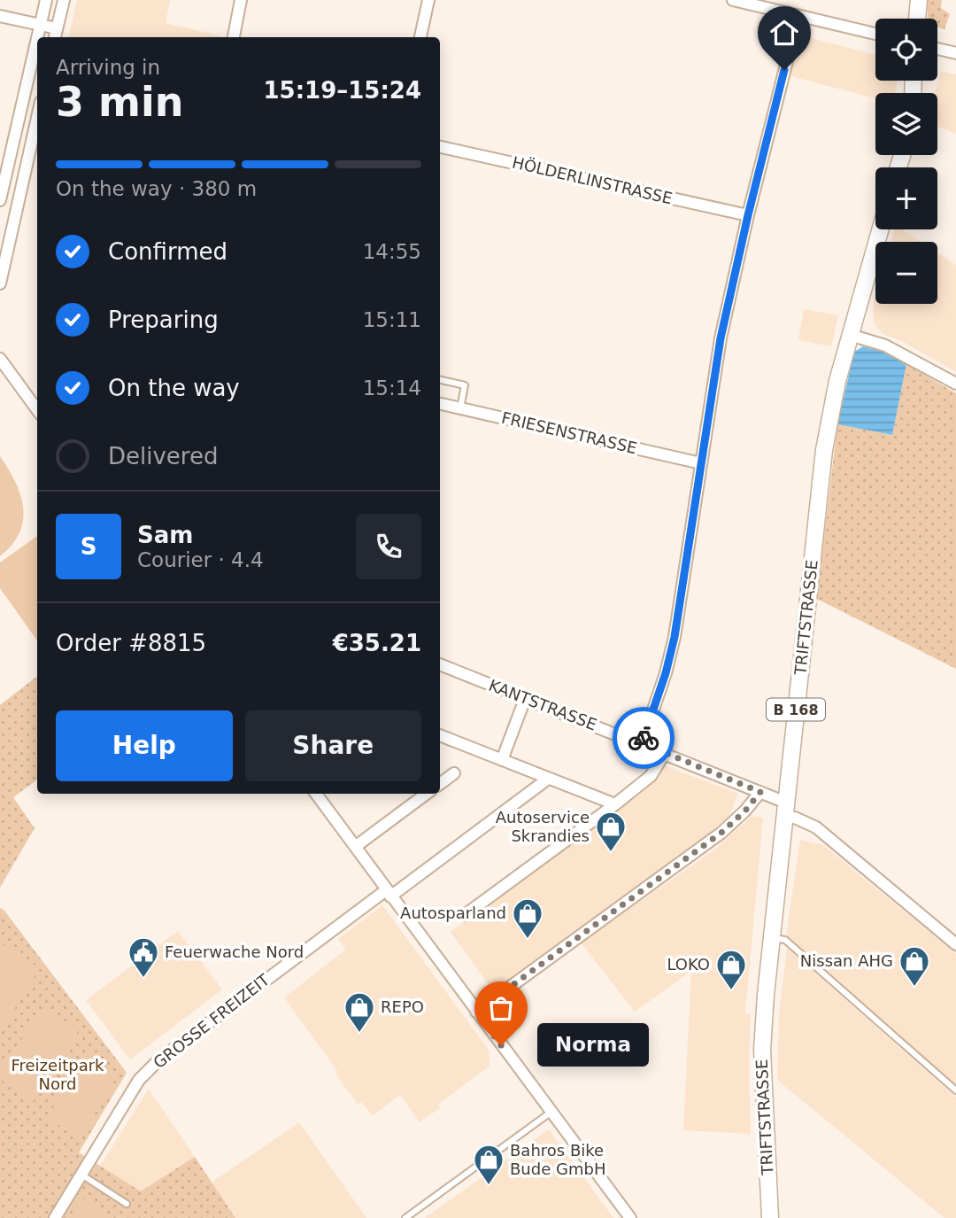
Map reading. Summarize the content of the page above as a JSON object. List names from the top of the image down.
{
  "streets": {
    "main road": ["TRIFTSTRASSE", "B 168"],
    "street": [
      "HÖLDERLINSTRASSE",
      "FRIESENSTRASSE",
      "KANTSTRASSE",
      "GROSSE FREIZEIT"
    ]
  },
  "crossings": [
    ["TRIFTSTRASSE", "KANTSTRASSE"]
  ],
  "parks": ["Freizeitpark Nord"],
  "places": {
    "shop": [
      "Autoservice Skrandies",
      "Autosparland",
      "Nissan AHG",
      "LOKO",
      "REPO",
      "Bahros Bike Bude GmbH"
    ],
    "public building": ["Feuerwache Nord"],
    "other": ["Norma"]
  },
  "page": {
    "map_buttons": ["+", "−"],
    "heading": ["3 min", "Arriving in", "15:19–15:24"],
    "panel": [
      "Sam",
      "Courier · 4.4",
      "Order #8815",
      "€35.21"
    ],
    "bar": "On the way · 380 m",
    "list": [
      ["Confirmed", "14:55"],
      ["Preparing", "15:11"],
      ["On the way", "15:14"],
      "Delivered"
    ],
    "round": "S",
    "buttons": ["Help", "Share"],
    "bubble": "Norma"
  }
}
